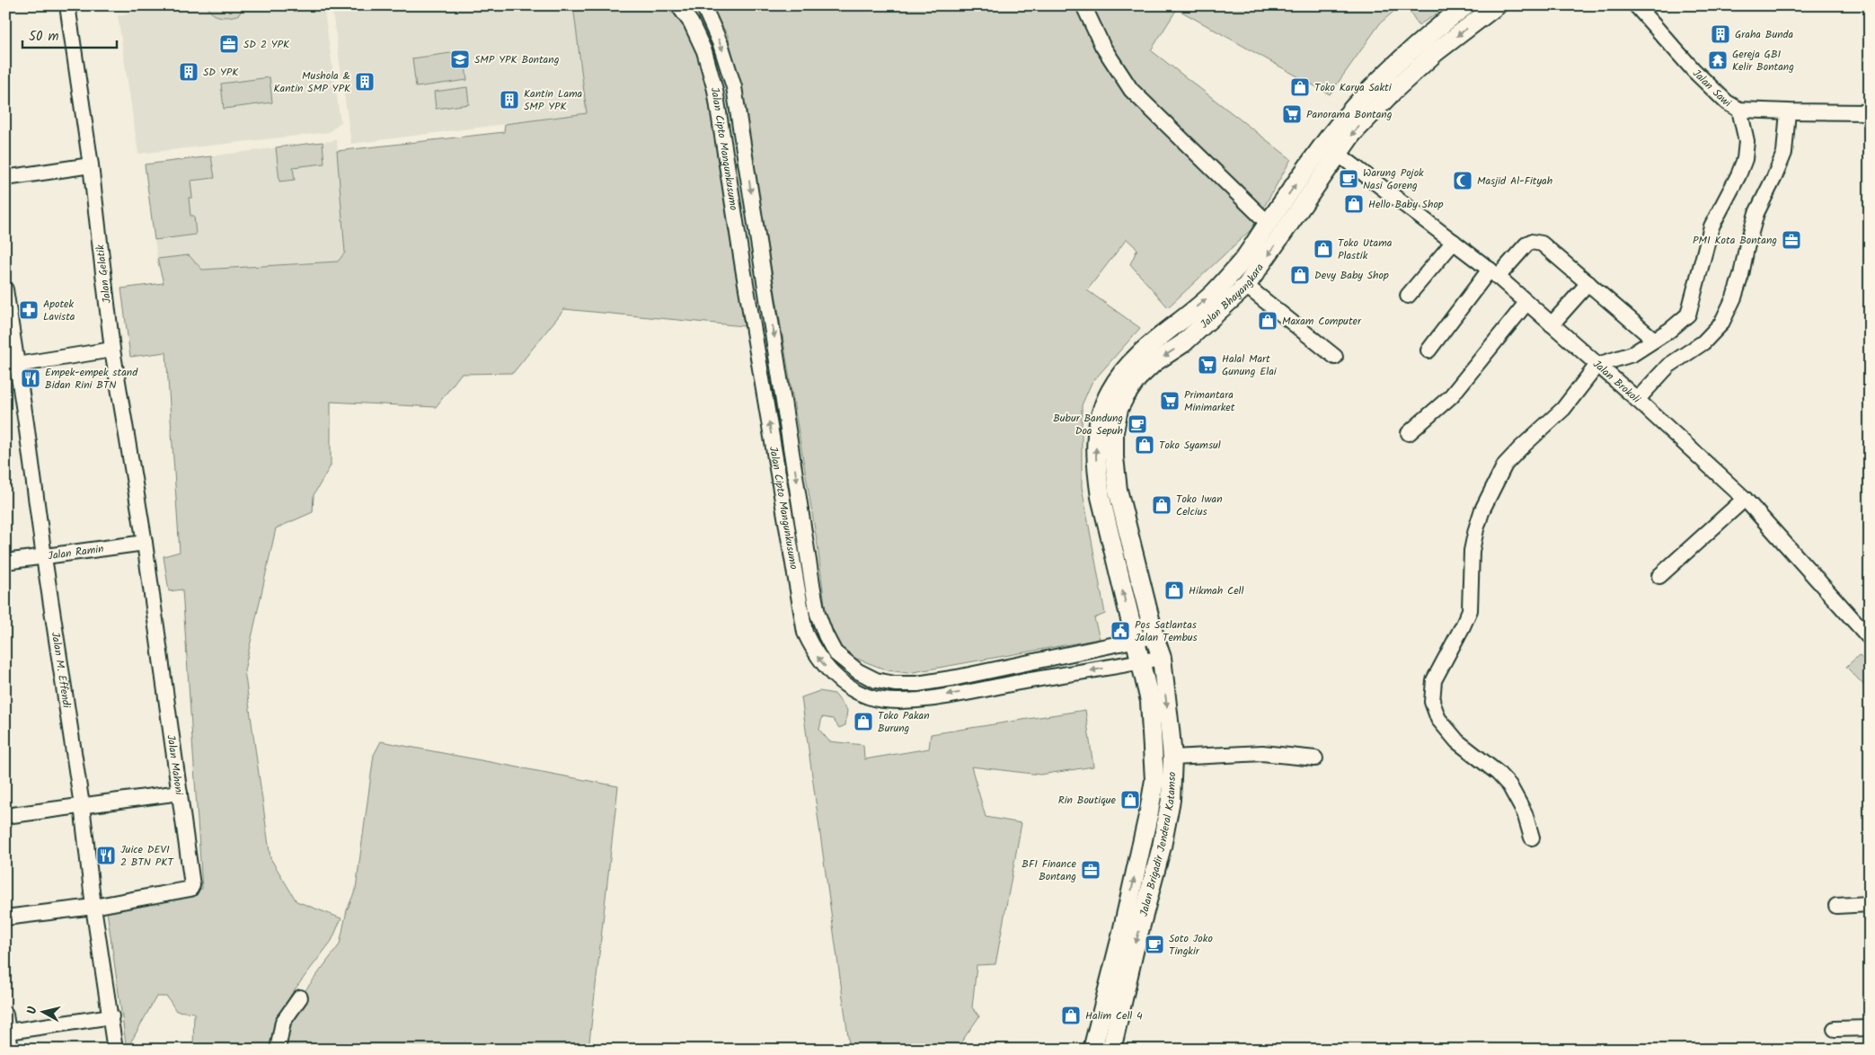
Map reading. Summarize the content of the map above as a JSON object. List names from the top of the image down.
{
  "streets": {
    "main road": ["Jalan Bhayangkara", "Jalan Brigadir Jenderal Katamso"],
    "street": [
      "Jalan Sawi",
      "Jalan Cipto Mangunkusumo",
      "Jalan Gelatik",
      "Jalan Brokoli",
      "Jalan Ramin",
      "Jalan M. Effendi",
      "Jalan Mahoni"
    ]
  },
  "crossings": [
    ["Jalan Cipto Mangunkusumo", "Jalan Bhayangkara"],
    ["Jalan Cipto Mangunkusumo", "Jalan Brigadir Jenderal Katamso"],
    ["Jalan Gelatik", "Jalan Ramin"],
    ["Jalan Gelatik", "Jalan Mahoni"],
    ["Jalan Bhayangkara", "Jalan Brokoli"],
    ["Jalan Bhayangkara", "Jalan Brigadir Jenderal Katamso"],
    ["Jalan Ramin", "Jalan M. Effendi"],
    ["Jalan Ramin", "Jalan Mahoni"],
    ["Jalan M. Effendi", "Jalan Mahoni"]
  ],
  "places": {
    "building": [
      "Graha Bunda",
      "SD YPK",
      "Mushola & Kantin SMP YPK",
      "Kantin Lama SMP YPK"
    ],
    "office": ["SD 2 YPK", "PMI Kota Bontang", "BFI Finance Bontang"],
    "school or university": ["SMP YPK Bontang"],
    "temple": ["Gereja GBI Kelir Bontang"],
    "shop": [
      "Toko Karya Sakti",
      "Hello Baby Shop",
      "Toko Utama Plastik",
      "Devy Baby Shop",
      "Maxam Computer",
      "Toko Syamsul",
      "Toko Iwan Celcius",
      "Hikmah Cell",
      "Toko Pakan Burung",
      "Rin Boutique",
      "Halim Cell 4"
    ],
    "supermarket": ["Panorama Bontang", "Halal Mart Gunung Elai", "Primantara Minimarket"],
    "cafe": ["Warung Pojok Nasi Goreng", "Bubur Bandung Doa Sepuh", "Soto Joko Tingkir"],
    "mosque": ["Masjid Al-Fityah"],
    "pharmacy": ["Apotek Lavista"],
    "restaurant": ["Empek-empek stand Bidan Rini BTN", "Juice DEVI 2 BTN PKT"],
    "public building": ["Pos Satlantas Jalan Tembus"]
  },
  "scale_bar": "50 m",
  "north": "left"
}
